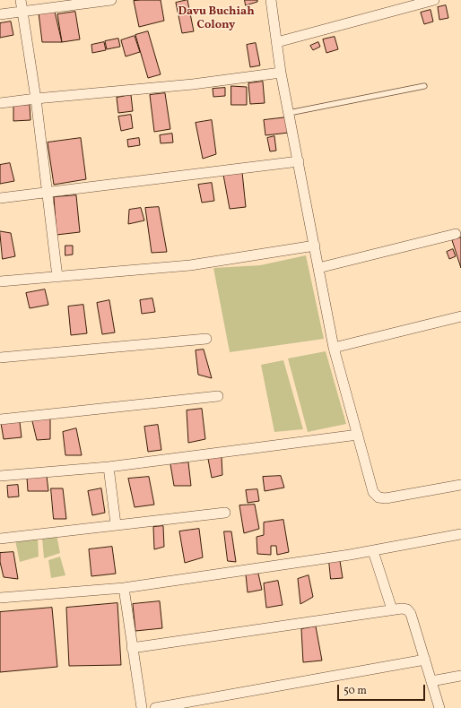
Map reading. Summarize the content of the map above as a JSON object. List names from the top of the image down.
{
  "districts": ["Davu Buchiah Colony"],
  "scale_bar": "50 m"
}
